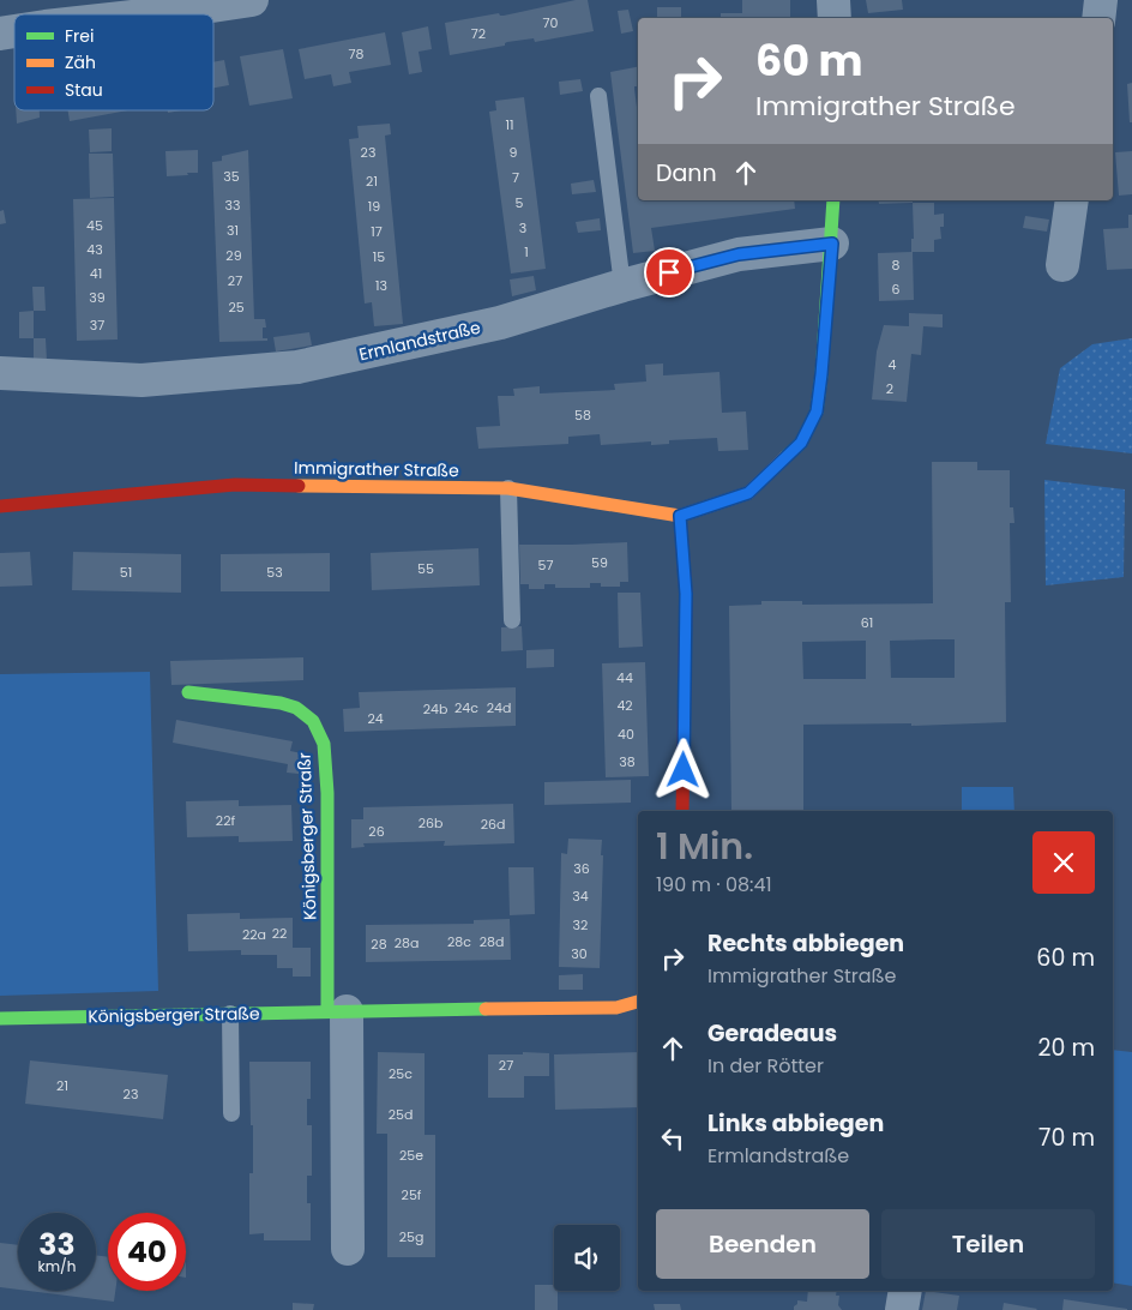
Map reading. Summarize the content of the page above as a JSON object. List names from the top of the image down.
{
  "streets": {
    "street": [
      "Ermlandstraße",
      "Immigrather Straße",
      "Königsberger Straßr",
      "Königsberger Straße"
    ]
  },
  "crossings": [
    ["Ermlandstraße", "Immigrather Straße"],
    ["Königsberger Straßr", "Königsberger Straße"]
  ],
  "house_numbers": [
    "70",
    "72",
    "78",
    "11",
    "23",
    "9",
    "35",
    "7",
    "21",
    "5",
    "33",
    "19",
    "45",
    "3",
    "31",
    "17",
    "43",
    "1",
    "29",
    "15",
    "8",
    "41",
    "27",
    "13",
    "6",
    "39",
    "25",
    "37",
    "4",
    "2",
    "58",
    "59",
    "57",
    "55",
    "51",
    "53",
    "61",
    "44",
    "42",
    "24c",
    "24d",
    "24b",
    "24",
    "40",
    "38",
    "22f",
    "26b",
    "26d",
    "26",
    "36",
    "34",
    "32",
    "22",
    "22a",
    "28c",
    "28d",
    "28a",
    "28",
    "30",
    "27",
    "25c",
    "21",
    "23",
    "25d",
    "25e",
    "25f",
    "25g"
  ],
  "legend": ["Frei", "Zäh", "Stau"],
  "page": {
    "turn": ["60 m", "Immigrather Straße"],
    "then": "Dann",
    "heading": ["1 Min.", "190 m · 08:41"],
    "list": [
      {
        "name": "Rechts abbiegen",
        "note": "Immigrather Straße",
        "value": "60 m"
      },
      {
        "name": "Geradeaus",
        "note": "In der Rötter",
        "value": "20 m"
      },
      {
        "name": "Links abbiegen",
        "note": "Ermlandstraße",
        "value": "70 m"
      }
    ],
    "buttons": ["Beenden", "Teilen"],
    "speed": "33 km/h",
    "limit": "40"
  }
}
